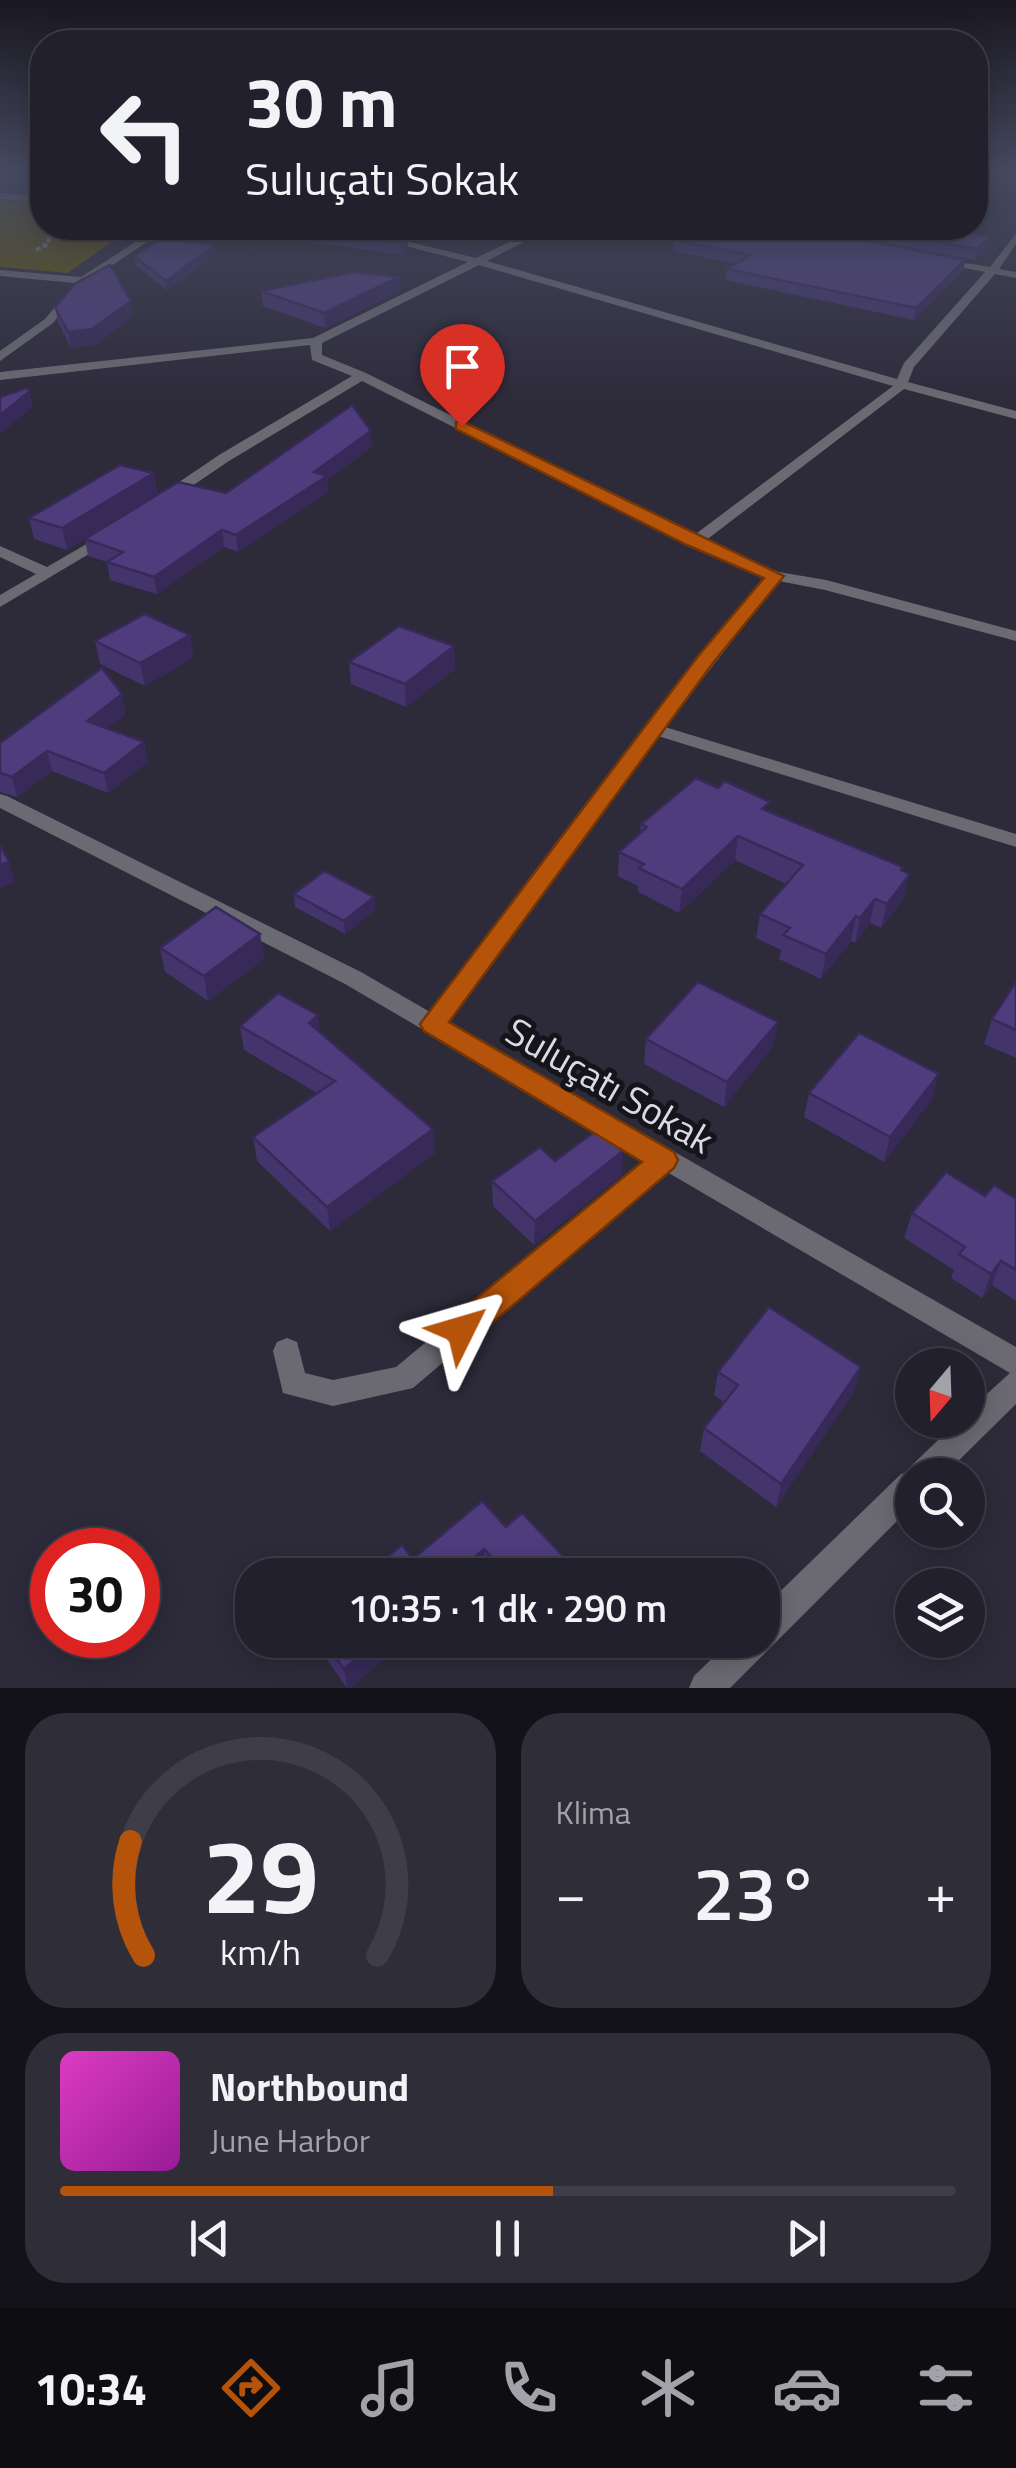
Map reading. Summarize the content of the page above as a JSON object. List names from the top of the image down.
{
  "streets": {
    "street": ["Suluçatı Sokak"]
  },
  "north": "bottom",
  "page": {
    "turn": ["30 m", "Suluçatı Sokak"],
    "limit": "30",
    "trip": "10:35 · 1 dk · 290 m",
    "tile": "Klima",
    "heat": ["−", "23°", "+"],
    "song": ["Northbound", "June Harbor"],
    "tabs": "10:34",
    "gauge": ["29", "km/h"]
  }
}
